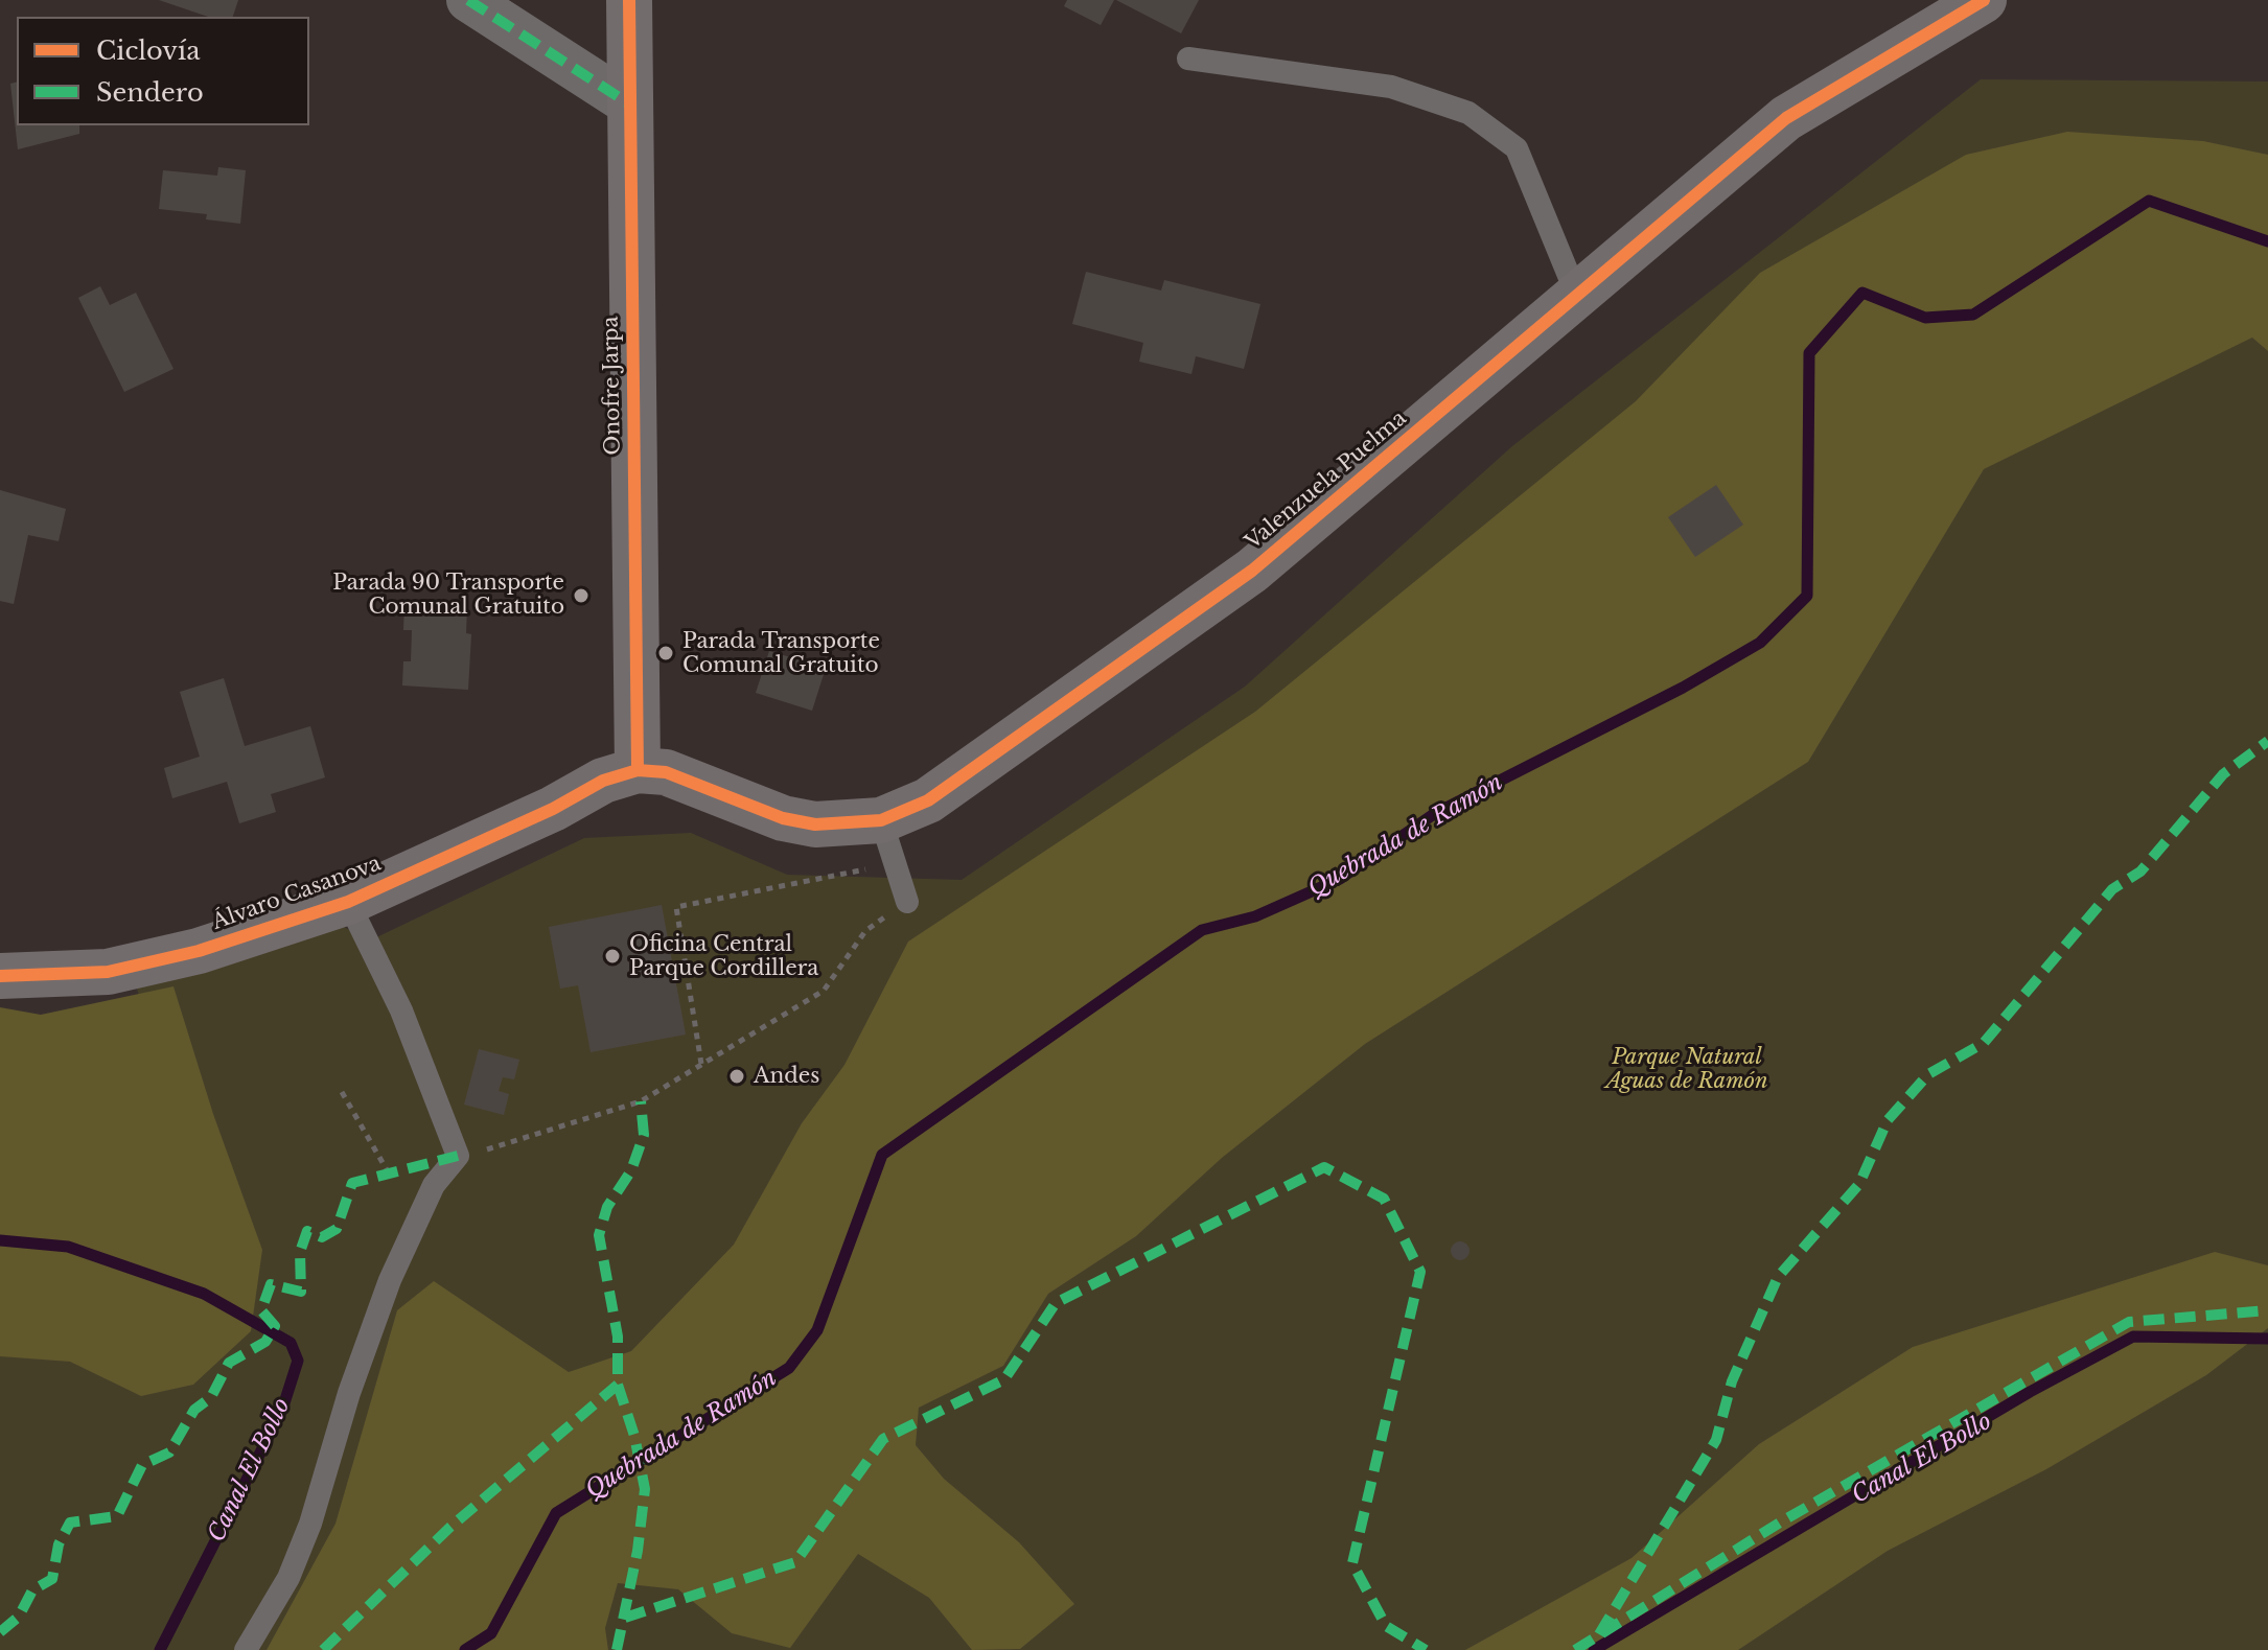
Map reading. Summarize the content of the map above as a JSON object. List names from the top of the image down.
{
  "streets": {
    "street": ["Onofre Jarpa", "Valenzuela Puelma", "Álvaro Casanova"]
  },
  "crossings": [
    ["Onofre Jarpa", "Valenzuela Puelma"],
    ["Onofre Jarpa", "Álvaro Casanova"],
    ["Valenzuela Puelma", "Álvaro Casanova"]
  ],
  "water": ["Quebrada de Ramón", "Canal El Bollo"],
  "parks": ["Parque Natural Aguas de Ramón"],
  "places": [
    "Parada 90 Transporte Comunal Gratuito",
    "Parada Transporte Comunal Gratuito",
    "Oficina Central Parque Cordillera",
    "Andes"
  ],
  "legend": ["Ciclovía", "Sendero"]
}
